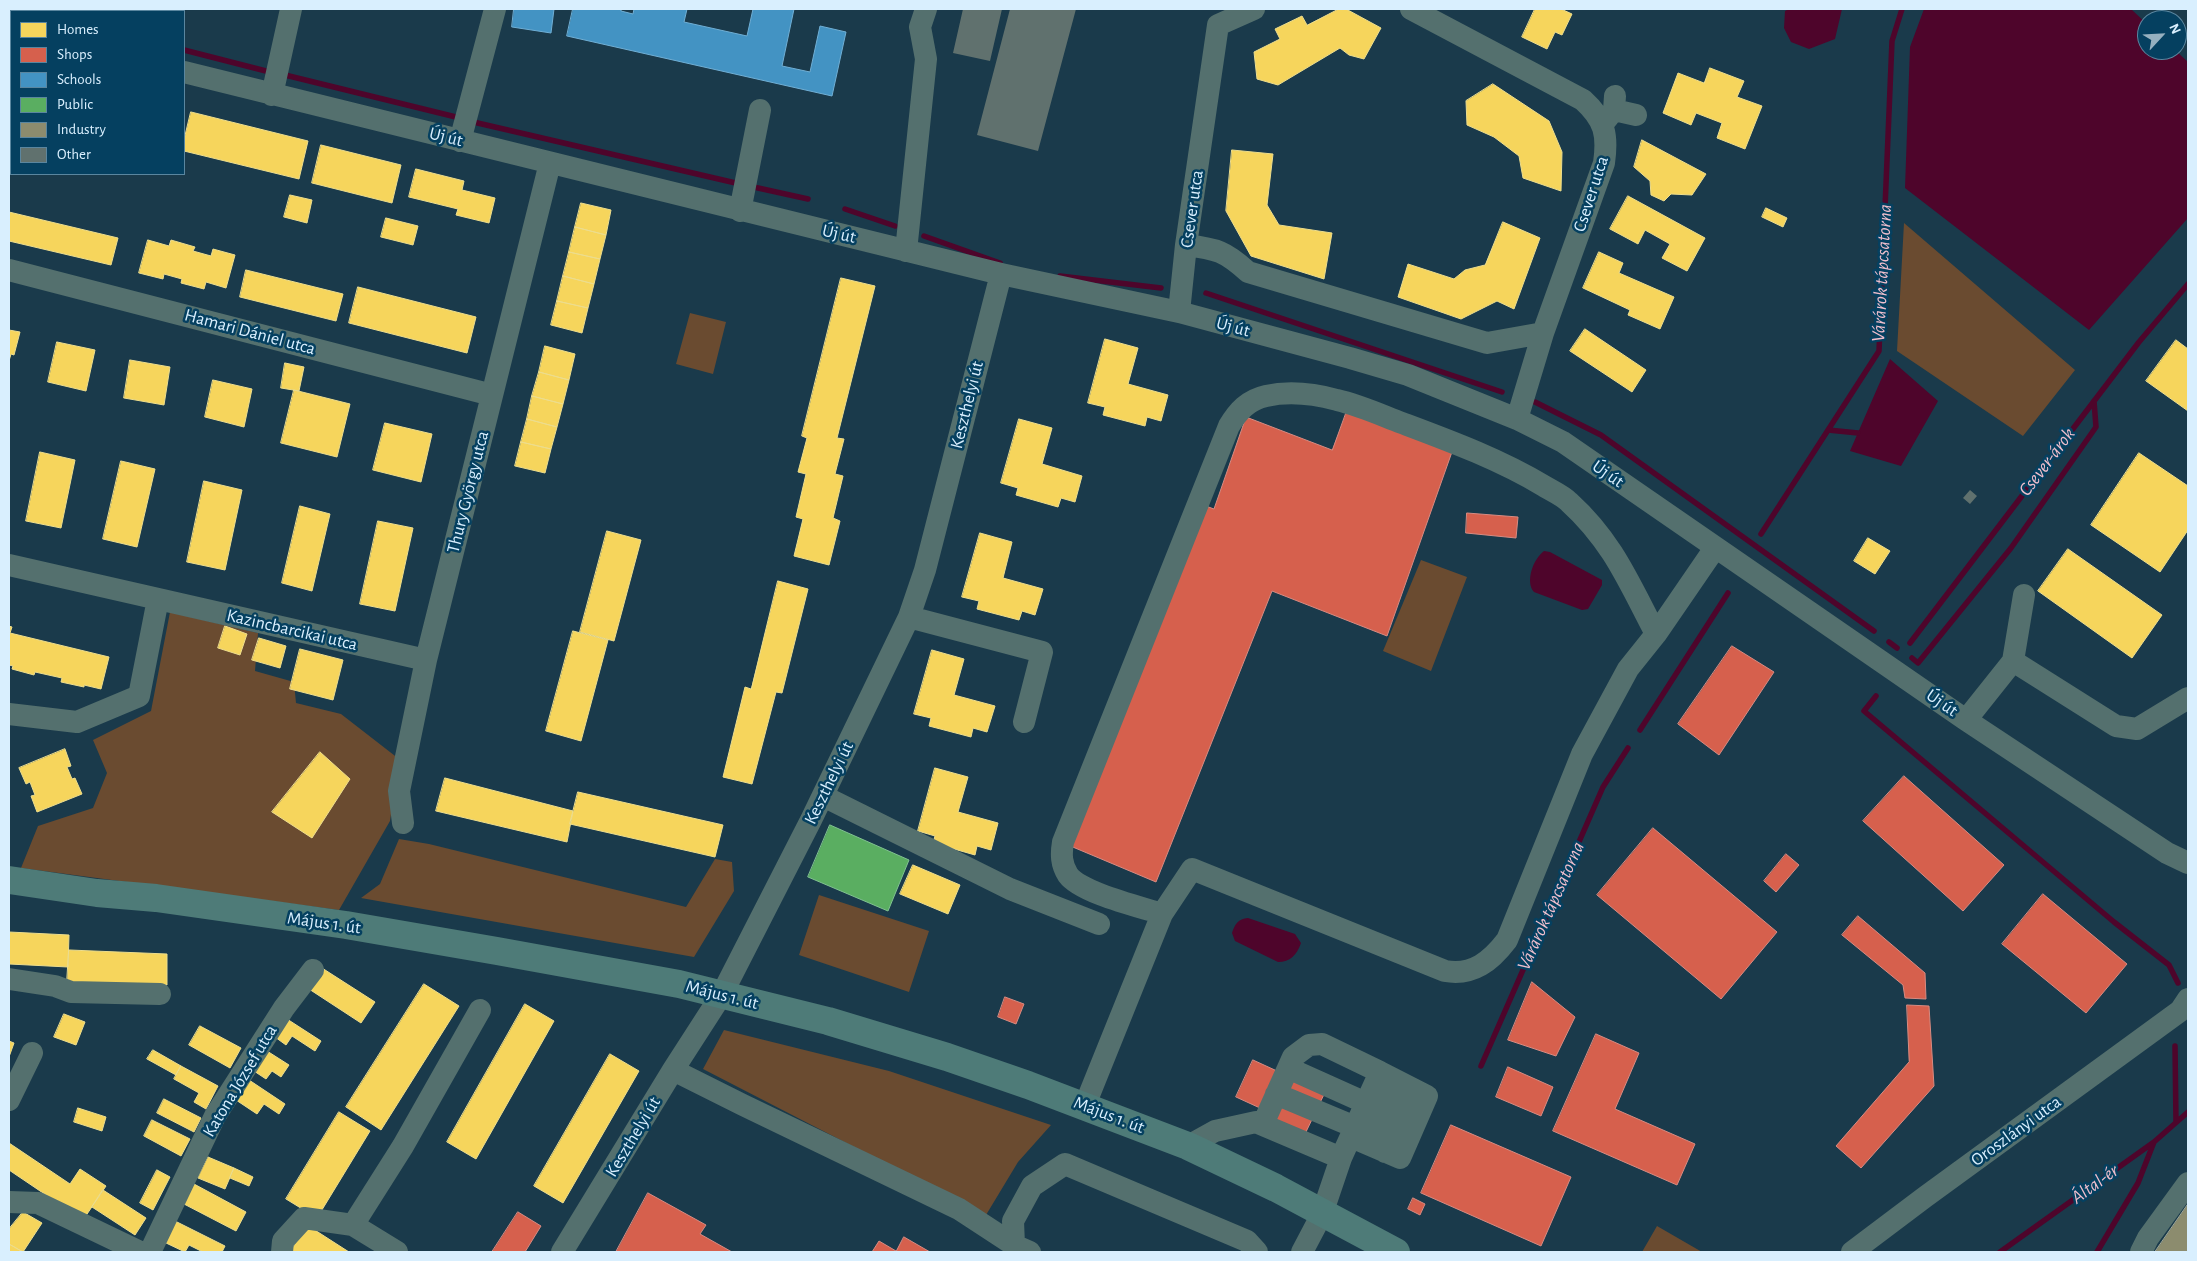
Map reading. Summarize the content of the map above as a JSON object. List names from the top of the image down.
{
  "streets": {
    "main road": ["Május 1. út"],
    "street": [
      "Új út",
      "Csever utca",
      "Hamari Dániel utca",
      "Keszthelyi út",
      "Thury György utca",
      "Kazincbarcikai utca",
      "Katona József utca",
      "Oroszlányi utca"
    ]
  },
  "crossings": [
    ["Új út", "Csever utca"],
    ["Új út", "Keszthelyi út"],
    ["Új út", "Thury György utca"],
    ["Hamari Dániel utca", "Thury György utca"],
    ["Keszthelyi út", "Május 1. út"],
    ["Thury György utca", "Kazincbarcikai utca"]
  ],
  "water": ["Várárok tápcsatorna", "Csever-árok", "Által-ér"],
  "legend": [
    "Homes",
    "Shops",
    "Schools",
    "Public",
    "Industry",
    "Other"
  ],
  "north": "top right"
}
